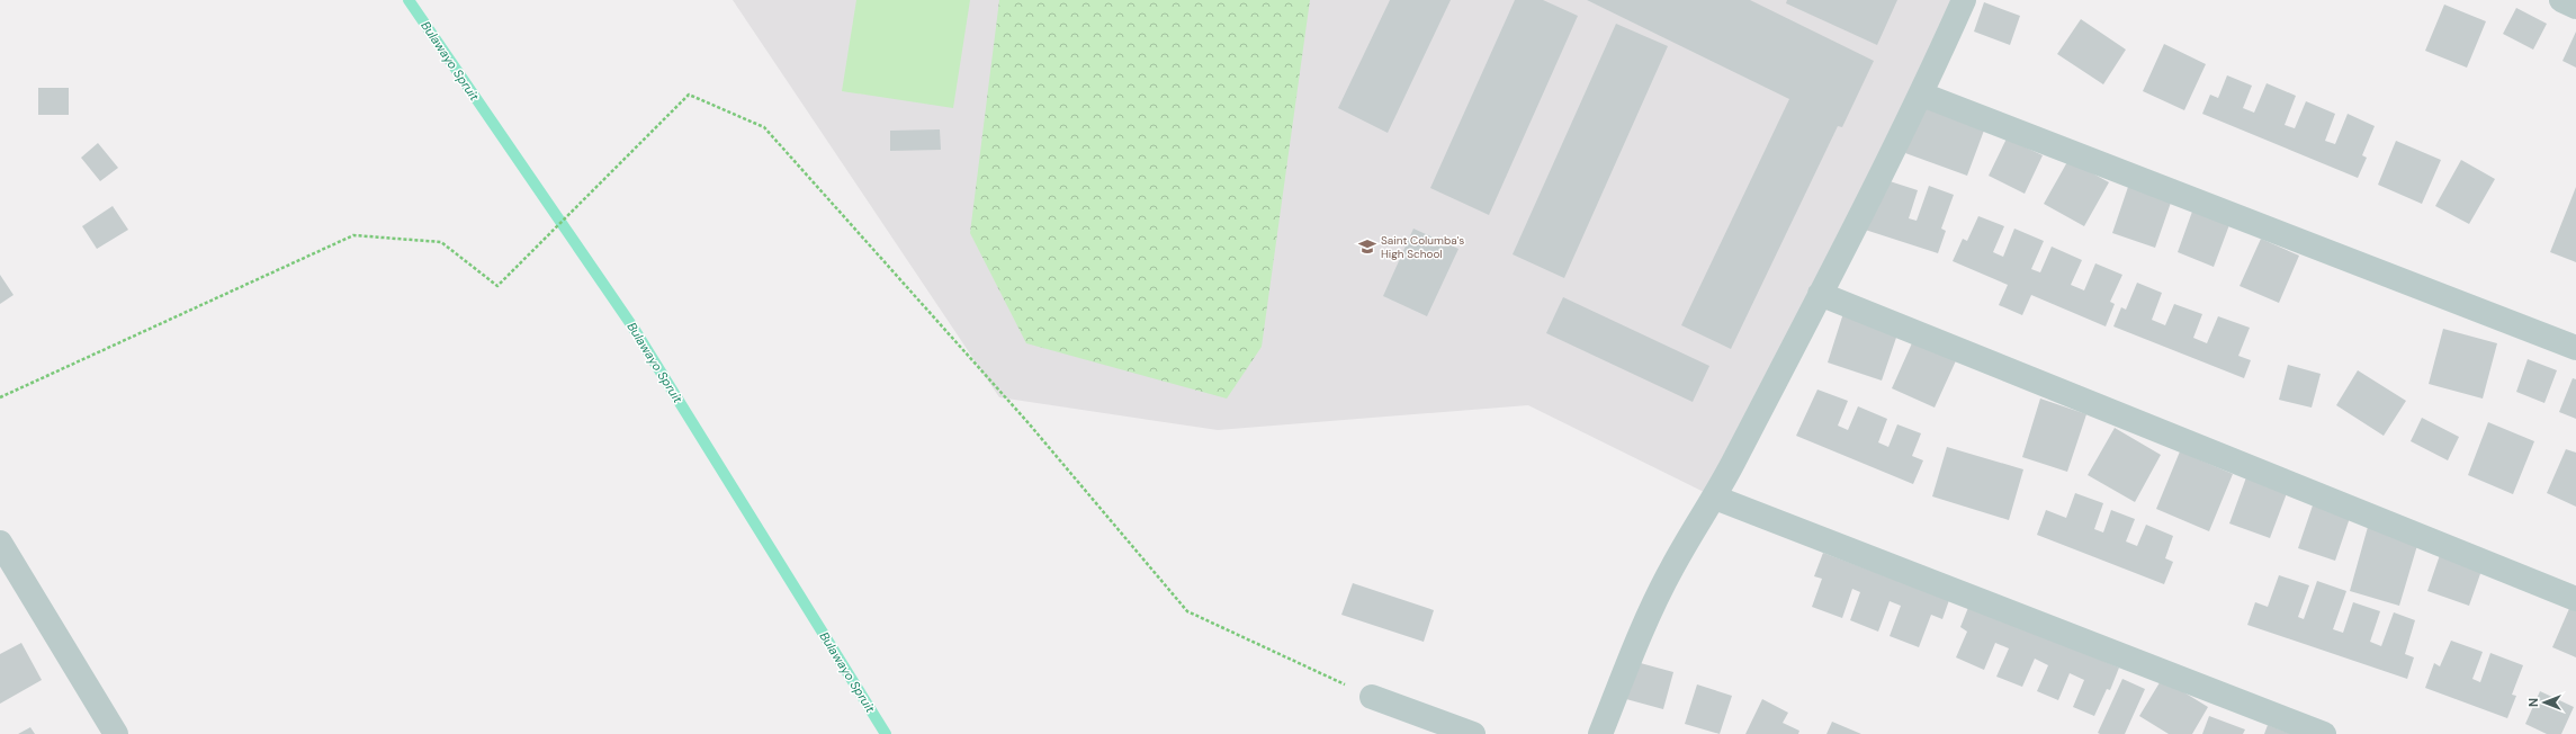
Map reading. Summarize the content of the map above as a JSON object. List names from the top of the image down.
{
  "water": ["Bulawayo Spruit"],
  "places": {
    "school or university": ["Saint Columba's High School"]
  },
  "north": "left"
}
